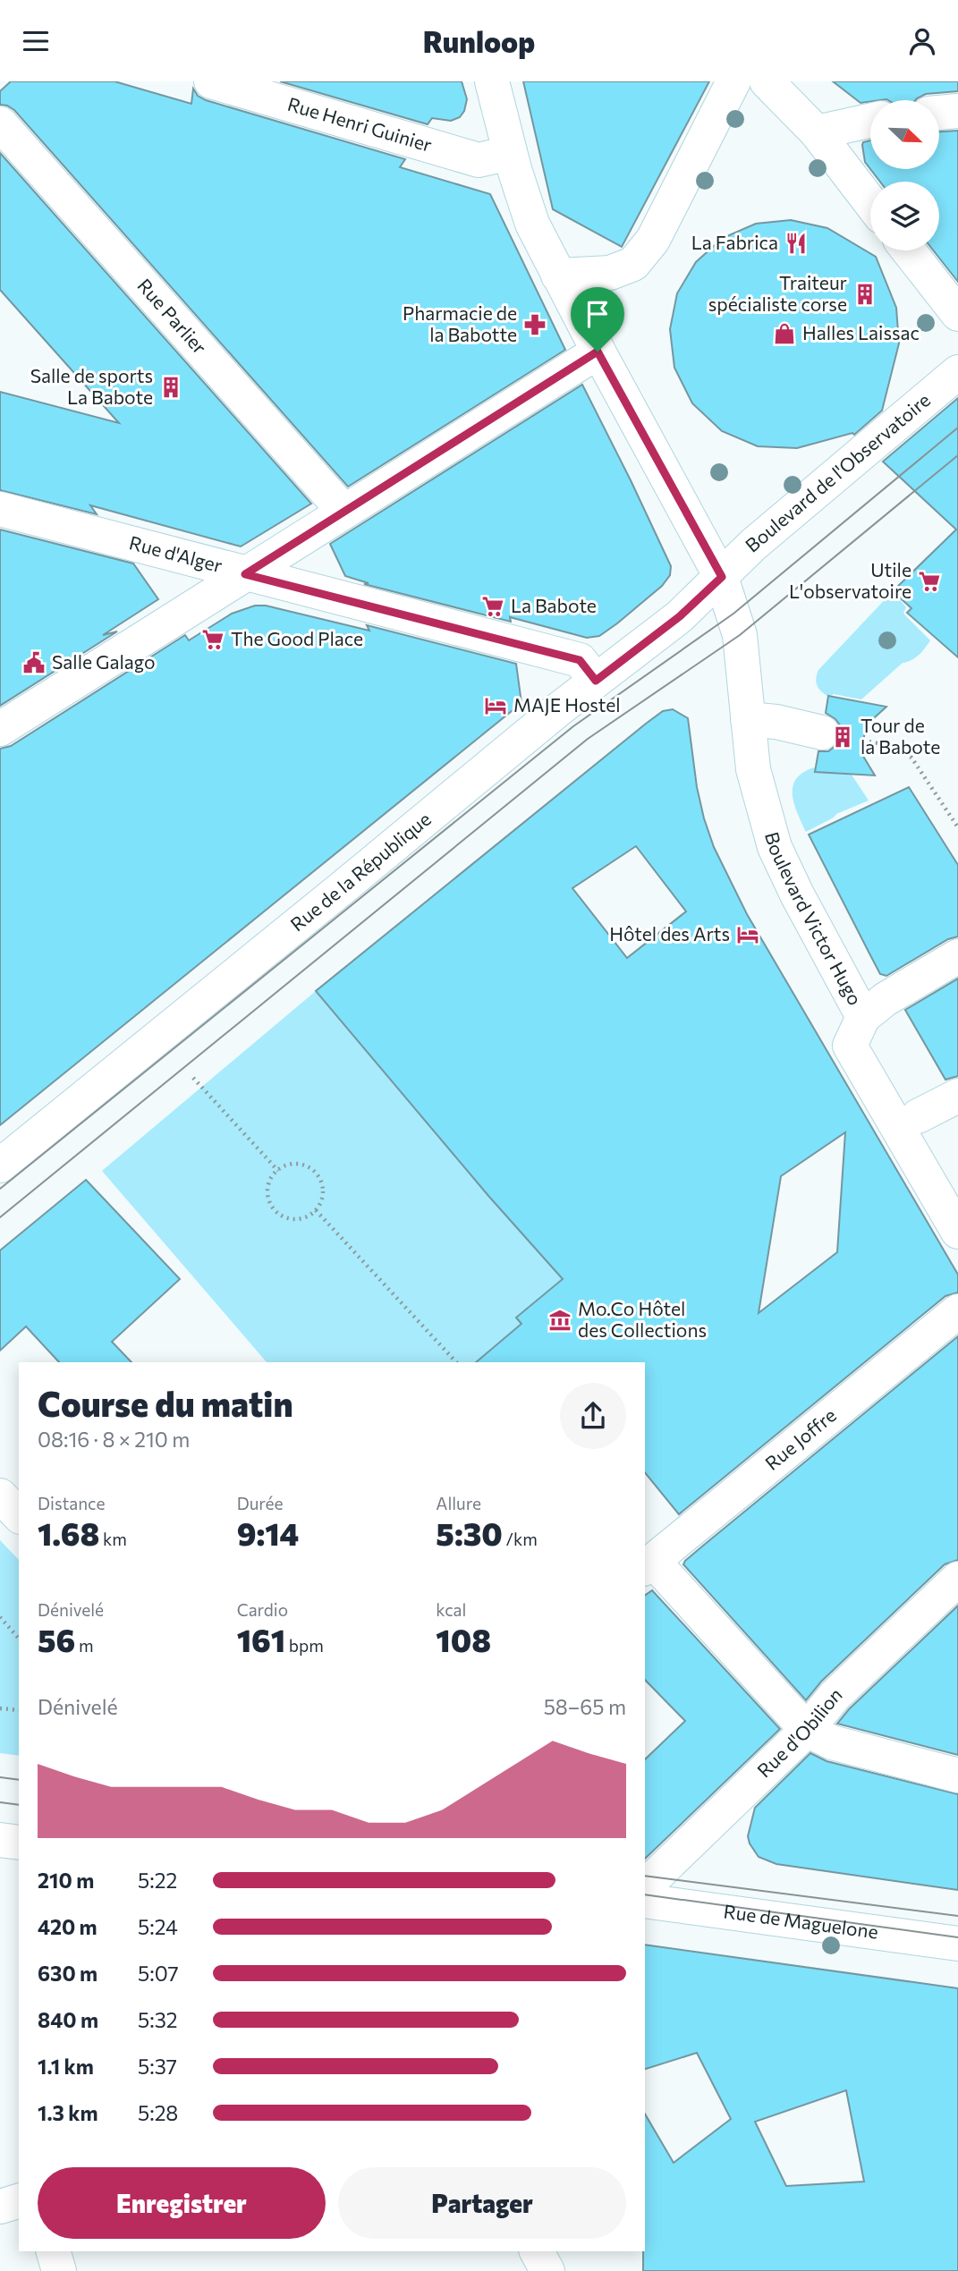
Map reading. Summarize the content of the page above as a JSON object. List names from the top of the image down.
{
  "streets": {
    "street": [
      "Rue Henri Guinier",
      "Rue Parlier",
      "Boulevard de l'Observatoire",
      "Rue d'Alger",
      "Rue de la République",
      "Boulevard Victor Hugo",
      "Rue Joffre",
      "Rue d'Obilion",
      "Rue de Maguelone"
    ]
  },
  "crossings": [
    ["Rue Henri Guinier", "Boulevard Victor Hugo"],
    ["Boulevard de l'Observatoire", "Rue de la République"],
    ["Boulevard de l'Observatoire", "Boulevard Victor Hugo"],
    ["Rue d'Alger", "Rue de la République"],
    ["Rue de la République", "Boulevard Victor Hugo"]
  ],
  "places": {
    "restaurant": ["La Fabrica"],
    "building": ["Traiteur spécialiste corse", "Salle de sports La Babote", "Tour de la Babote"],
    "pharmacy": ["Pharmacie de la Babotte"],
    "shop": ["Halles Laissac"],
    "supermarket": ["Utile L'observatoire", "La Babote", "The Good Place"],
    "public building": ["Salle Galago"],
    "hotel": ["MAJE Hostel", "Hôtel des Arts"],
    "museum": ["Mo.Co Hôtel des Collections"]
  },
  "north": "bottom right",
  "page": {
    "header": "Runloop",
    "heading": ["Course du matin", "08:16 · 8 × 210 m"],
    "stats": [
      ["Distance", "1.68 km"],
      ["Durée", "9:14"],
      ["Allure", "5:30 /km"],
      ["Dénivelé", "56 m"],
      ["Cardio", "161 bpm"],
      ["kcal", "108"]
    ],
    "chart": ["Dénivelé", "58–65 m"],
    "list": [
      {
        "name": "210 m",
        "note": "5:22"
      },
      {
        "name": "420 m",
        "note": "5:24"
      },
      {
        "name": "630 m",
        "note": "5:07"
      },
      {
        "name": "840 m",
        "note": "5:32"
      },
      {
        "name": "1.1 km",
        "note": "5:37"
      },
      {
        "name": "1.3 km",
        "note": "5:28"
      }
    ],
    "buttons": ["Enregistrer", "Partager"]
  }
}
